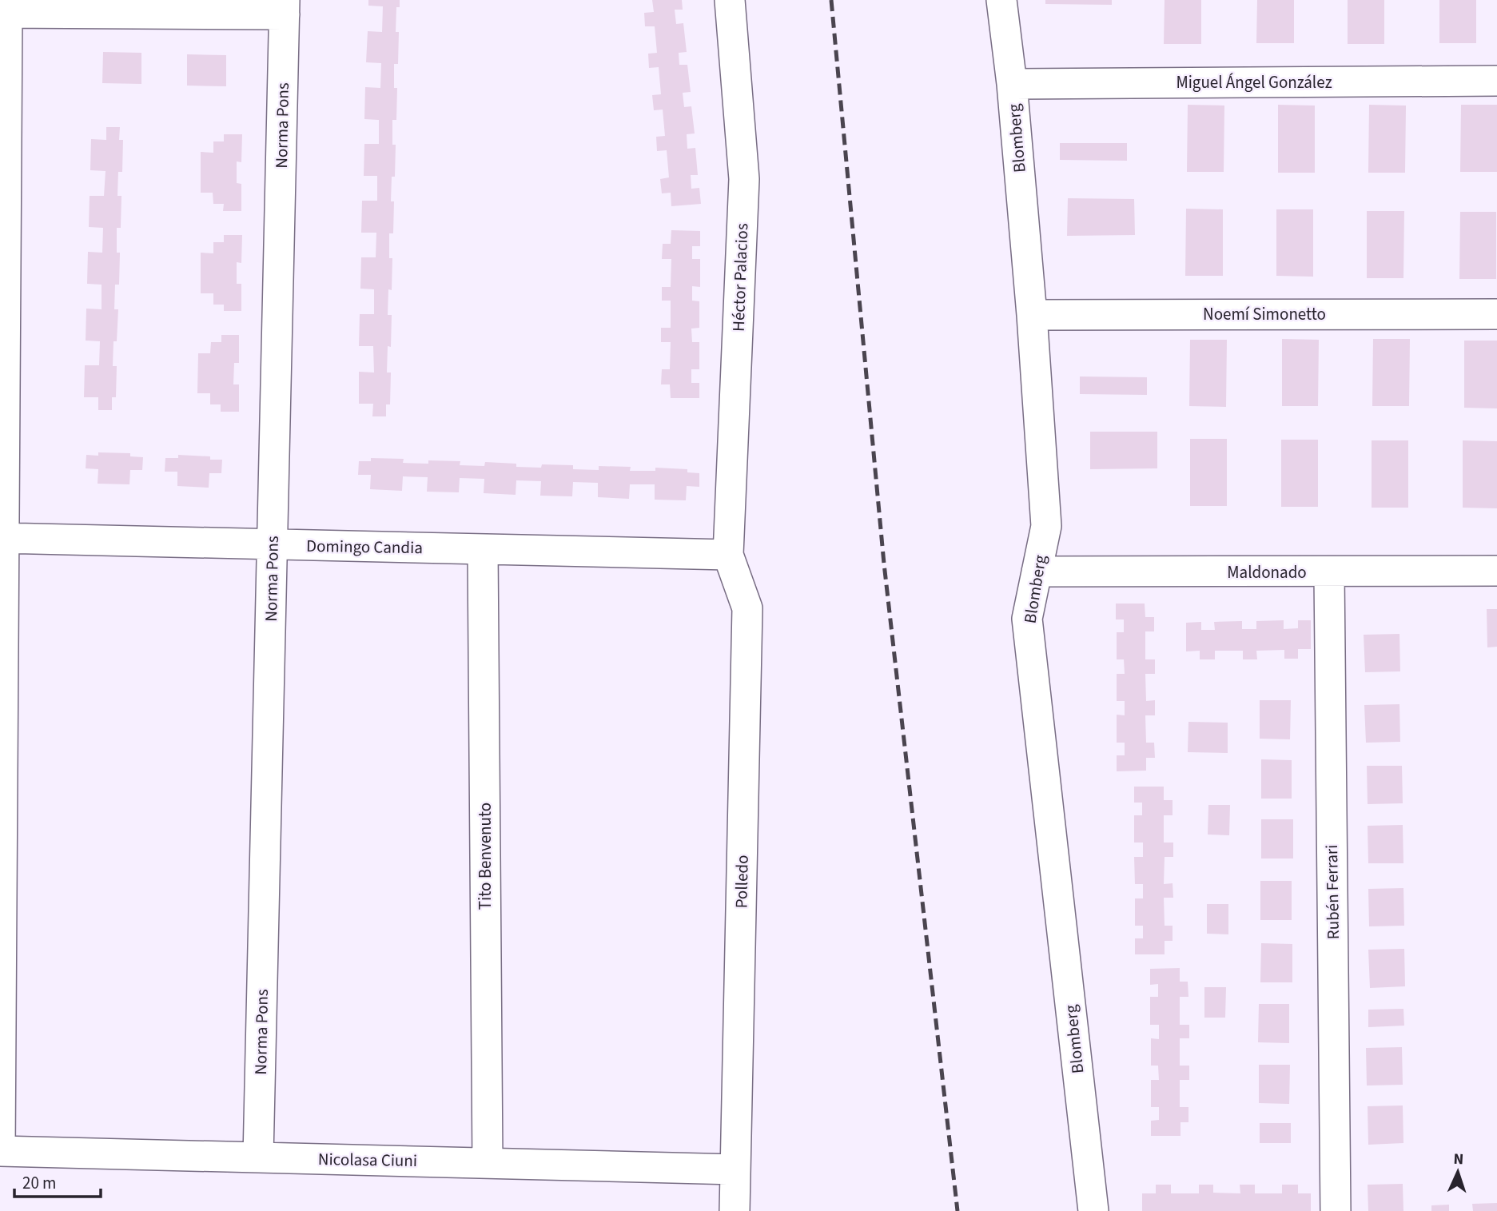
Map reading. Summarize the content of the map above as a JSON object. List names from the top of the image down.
{
  "streets": {
    "street": [
      "Miguel Ángel González",
      "Norma Pons",
      "Blomberg",
      "Héctor Palacios",
      "Noemí Simonetto",
      "Domingo Candia",
      "Maldonado",
      "Tito Benvenuto",
      "Polledo",
      "Rubén Ferrari",
      "Nicolasa Ciuni"
    ]
  },
  "crossings": [
    ["Miguel Ángel González", "Blomberg"],
    ["Norma Pons", "Domingo Candia"],
    ["Norma Pons", "Nicolasa Ciuni"],
    ["Blomberg", "Noemí Simonetto"],
    ["Blomberg", "Maldonado"],
    ["Héctor Palacios", "Domingo Candia"],
    ["Héctor Palacios", "Polledo"],
    ["Domingo Candia", "Tito Benvenuto"],
    ["Domingo Candia", "Polledo"],
    ["Maldonado", "Rubén Ferrari"],
    ["Tito Benvenuto", "Nicolasa Ciuni"],
    ["Polledo", "Nicolasa Ciuni"]
  ],
  "scale_bar": "20 m",
  "north": "top"
}
